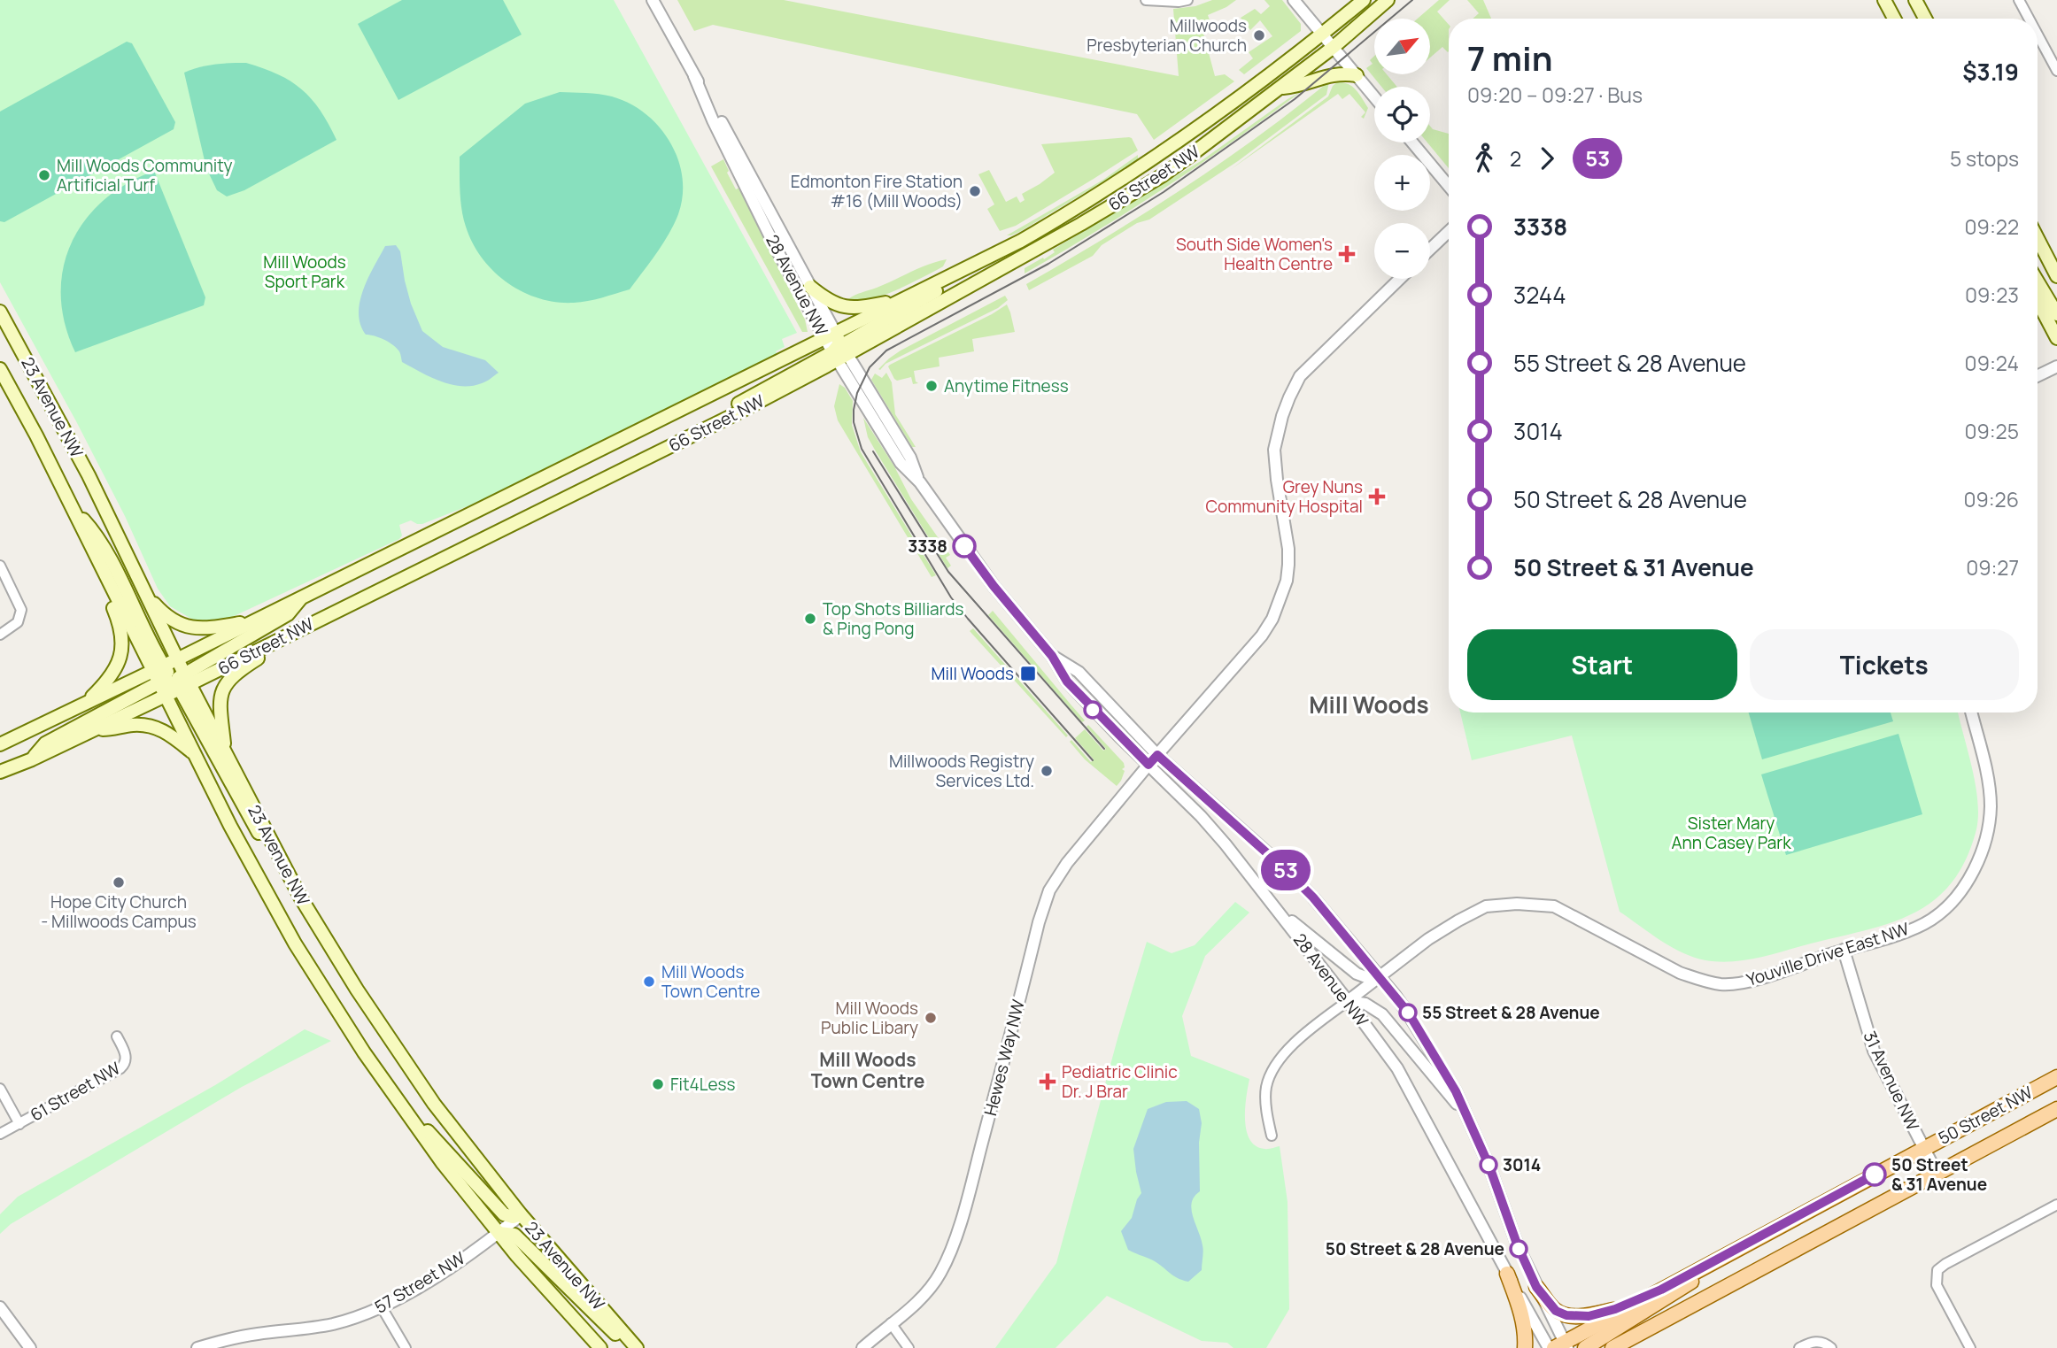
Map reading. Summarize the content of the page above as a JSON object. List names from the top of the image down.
{
  "streets": {
    "main road": ["66 Street NW", "23 Avenue NW", "50 Street NW"],
    "street": [
      "28 Avenue NW",
      "Youville Drive East NW",
      "Hewes Way NW",
      "31 Avenue NW",
      "61 Street NW",
      "57 Street NW"
    ]
  },
  "crossings": [
    ["66 Street NW", "28 Avenue NW"],
    ["66 Street NW", "23 Avenue NW"],
    ["28 Avenue NW", "Youville Drive East NW"],
    ["28 Avenue NW", "Hewes Way NW"],
    ["28 Avenue NW", "50 Street NW"],
    ["23 Avenue NW", "57 Street NW"],
    ["Youville Drive East NW", "31 Avenue NW"],
    ["31 Avenue NW", "50 Street NW"]
  ],
  "districts": ["Mill Woods", "Mill Woods Town Centre"],
  "parks": ["Mill Woods Sport Park", "Sister Mary Ann Casey Park"],
  "places": {
    "other": [
      "Millwoods Presbyterian Church",
      "Mill Woods Community Artificial Turf",
      "Edmonton Fire Station #16 (Mill Woods)",
      "Anytime Fitness",
      "3338",
      "Top Shots Billiards & Ping Pong",
      "Millwoods Registry Services Ltd.",
      "Hope City Church - Millwoods Campus",
      "Mill Woods Town Centre",
      "55 Street & 28 Avenue",
      "Mill Woods Public Libary",
      "Fit4Less",
      "3014",
      "50 Street & 31 Avenue",
      "50 Street & 28 Avenue"
    ],
    "health": ["South Side Women's Health Centre", "Grey Nuns Community Hospital", "Pediatric Clinic Dr. J Brar"],
    "transit": ["Mill Woods"]
  },
  "lines": ["bus line 53"],
  "north": "top right",
  "page": {
    "on_map": "53",
    "map_buttons": ["+", "−"],
    "heading": ["7 min", "09:20 – 09:27 · Bus", "$3.19"],
    "legs": ["2", "53", "5 stops"],
    "list": [
      {
        "name": "3338",
        "value": "09:22"
      },
      {
        "name": "3244",
        "value": "09:23"
      },
      {
        "name": "55 Street & 28 Avenue",
        "value": "09:24"
      },
      {
        "name": "3014",
        "value": "09:25"
      },
      {
        "name": "50 Street & 28 Avenue",
        "value": "09:26"
      },
      {
        "name": "50 Street & 31 Avenue",
        "value": "09:27"
      }
    ],
    "buttons": ["Start", "Tickets"]
  }
}
